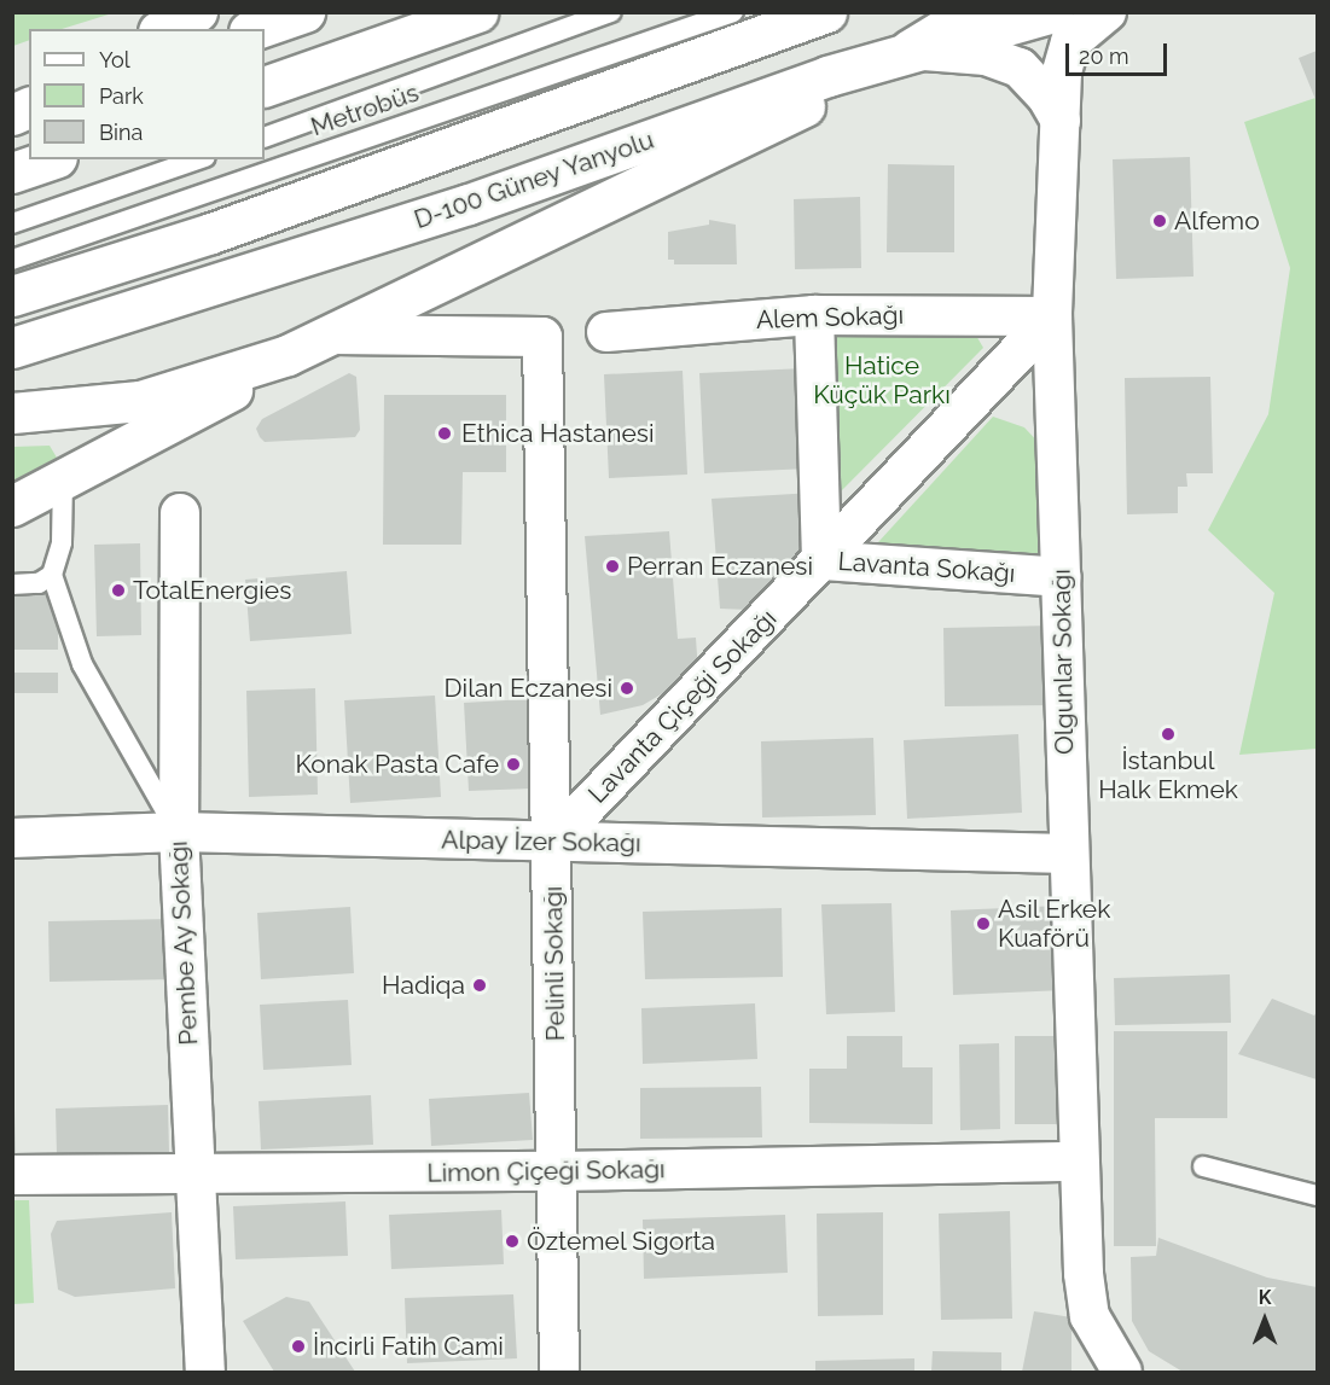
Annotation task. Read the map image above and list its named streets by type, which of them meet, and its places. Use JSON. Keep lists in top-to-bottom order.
{
  "streets": {
    "main road": ["D-100 Güney Yanyolu"],
    "street": [
      "Alem Sokağı",
      "Lavanta Sokağı",
      "Olgunlar Sokağı",
      "Lavanta Çiçeği Sokağı",
      "Alpay İzer Sokağı",
      "Pembe Ay Sokağı",
      "Pelinli Sokağı",
      "Limon Çiçeği Sokağı"
    ],
    "lane": ["Metrobüs"]
  },
  "crossings": [
    ["Alem Sokağı", "Lavanta Sokağı"],
    ["Alem Sokağı", "Olgunlar Sokağı"],
    ["Alem Sokağı", "Lavanta Çiçeği Sokağı"],
    ["Lavanta Sokağı", "Olgunlar Sokağı"],
    ["Lavanta Sokağı", "Lavanta Çiçeği Sokağı"],
    ["Olgunlar Sokağı", "Lavanta Çiçeği Sokağı"],
    ["Olgunlar Sokağı", "Alpay İzer Sokağı"],
    ["Olgunlar Sokağı", "Limon Çiçeği Sokağı"],
    ["Lavanta Çiçeği Sokağı", "Alpay İzer Sokağı"],
    ["Lavanta Çiçeği Sokağı", "Pelinli Sokağı"],
    ["Alpay İzer Sokağı", "Pembe Ay Sokağı"],
    ["Alpay İzer Sokağı", "Pelinli Sokağı"],
    ["Pembe Ay Sokağı", "Limon Çiçeği Sokağı"],
    ["Pelinli Sokağı", "Limon Çiçeği Sokağı"]
  ],
  "parks": ["Hatice Küçük Parkı"],
  "places": [
    "Alfemo",
    "Ethica Hastanesi",
    "Perran Eczanesi",
    "TotalEnergies",
    "Dilan Eczanesi",
    "İstanbul Halk Ekmek",
    "Konak Pasta Cafe",
    "Asil Erkek Kuaförü",
    "Hadiqa",
    "Öztemel Sigorta",
    "İncirli Fatih Cami"
  ],
  "legend": ["Yol", "Park", "Bina"],
  "scale_bar": "20 m",
  "north": "top"
}
